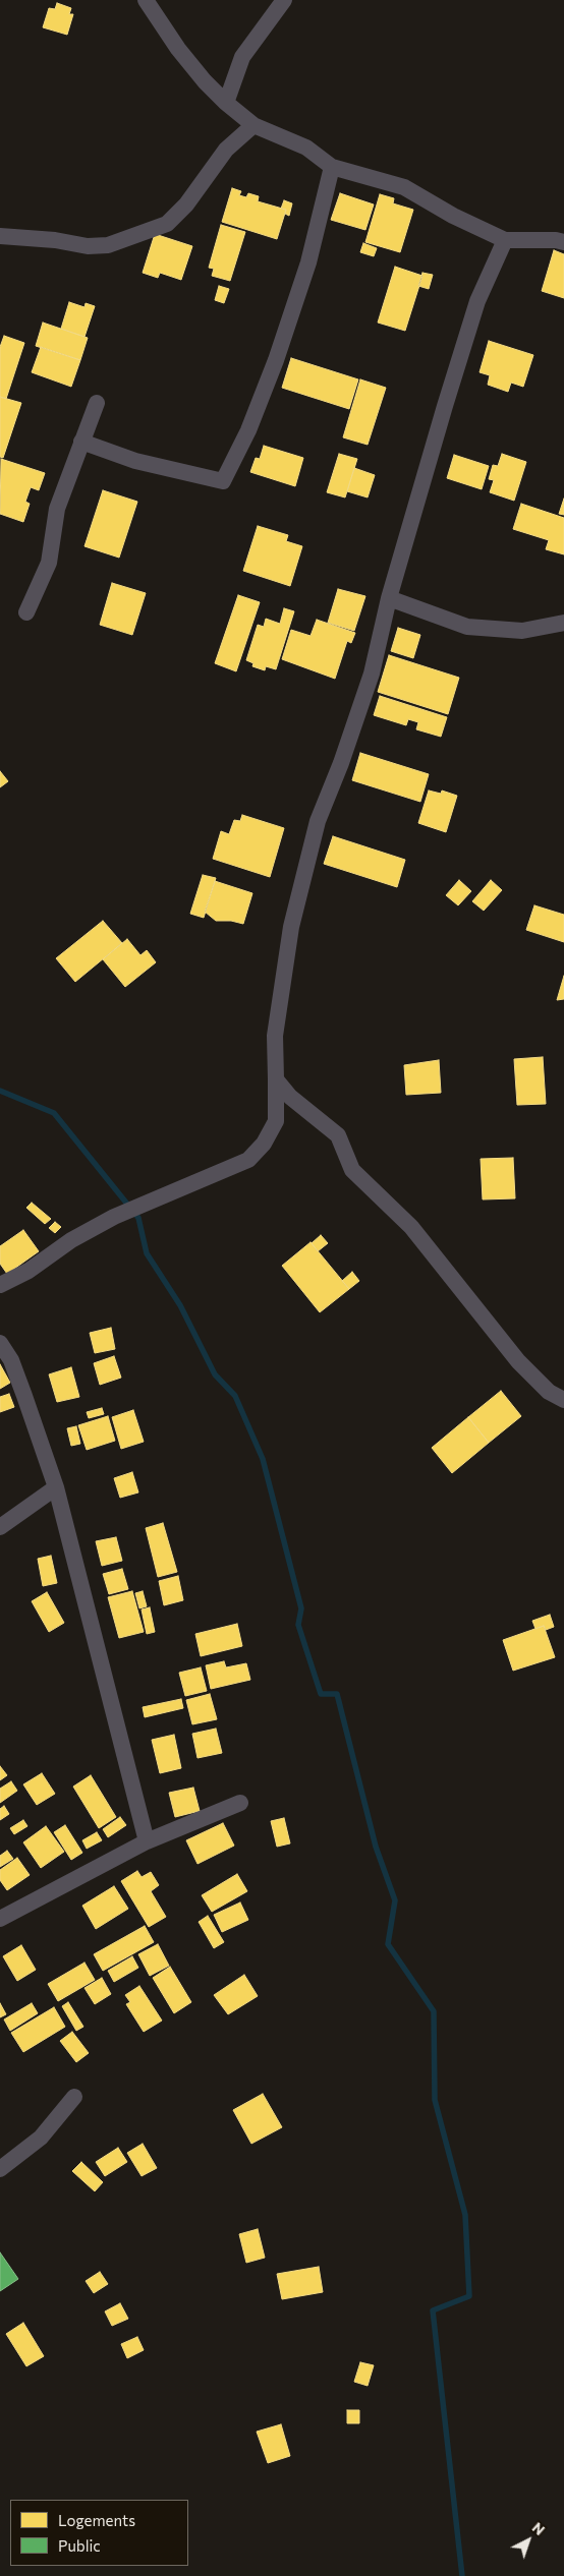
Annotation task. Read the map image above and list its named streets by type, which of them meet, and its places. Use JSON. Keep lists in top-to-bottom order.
{
  "legend": ["Logements", "Public"],
  "north": "top right"
}
